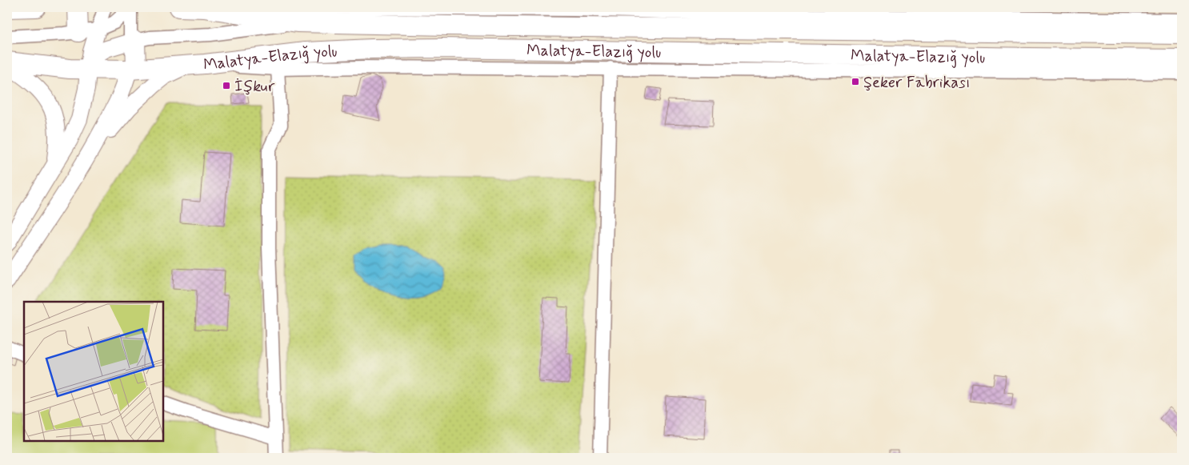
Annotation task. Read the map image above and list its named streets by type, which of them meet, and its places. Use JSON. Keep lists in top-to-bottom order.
{
  "streets": {
    "highway": ["Malatya-Elazığ yolu"]
  },
  "places": {
    "transit": ["Şeker Fabrikası", "İşkur"]
  }
}
